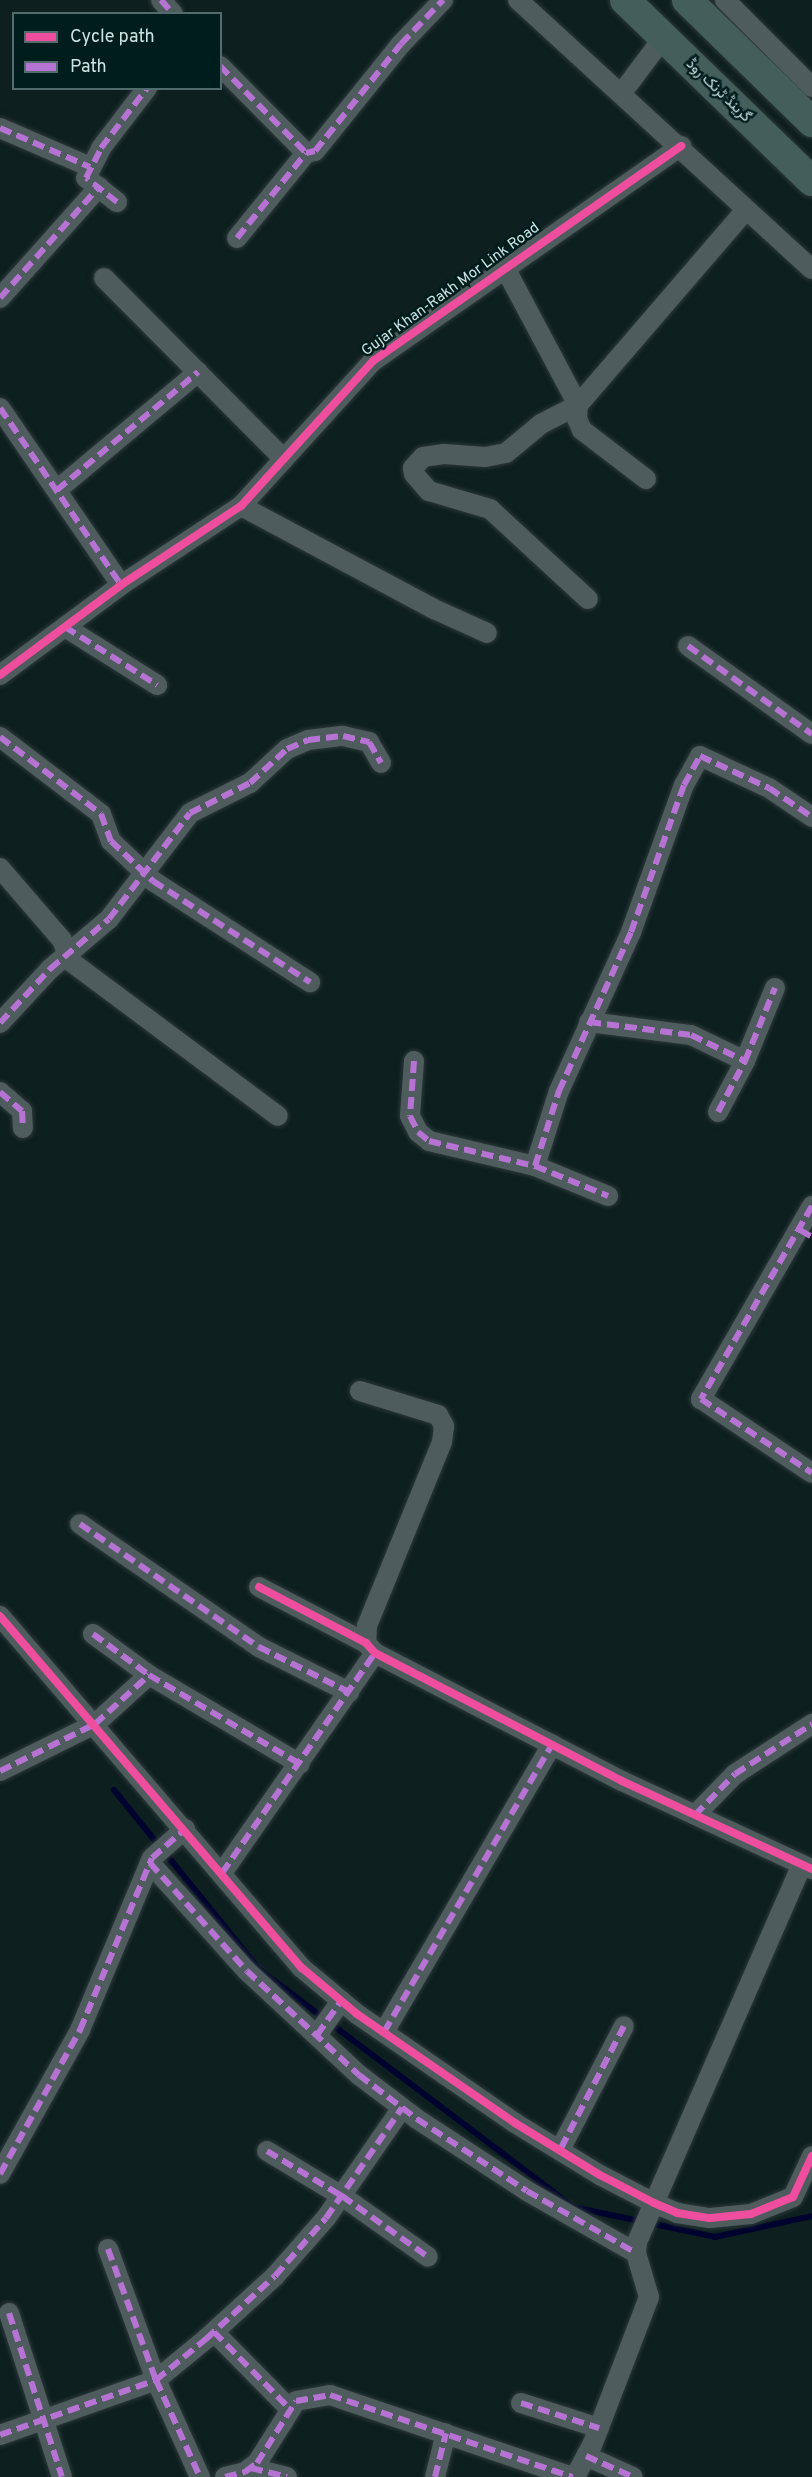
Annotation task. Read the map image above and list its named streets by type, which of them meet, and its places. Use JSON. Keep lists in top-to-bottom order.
{
  "streets": {
    "highway": ["گرینڈ ٹرنک روڈ"],
    "street": ["Gujar Khan-Rakh Mor Link Road"]
  },
  "legend": ["Cycle path", "Path"]
}
